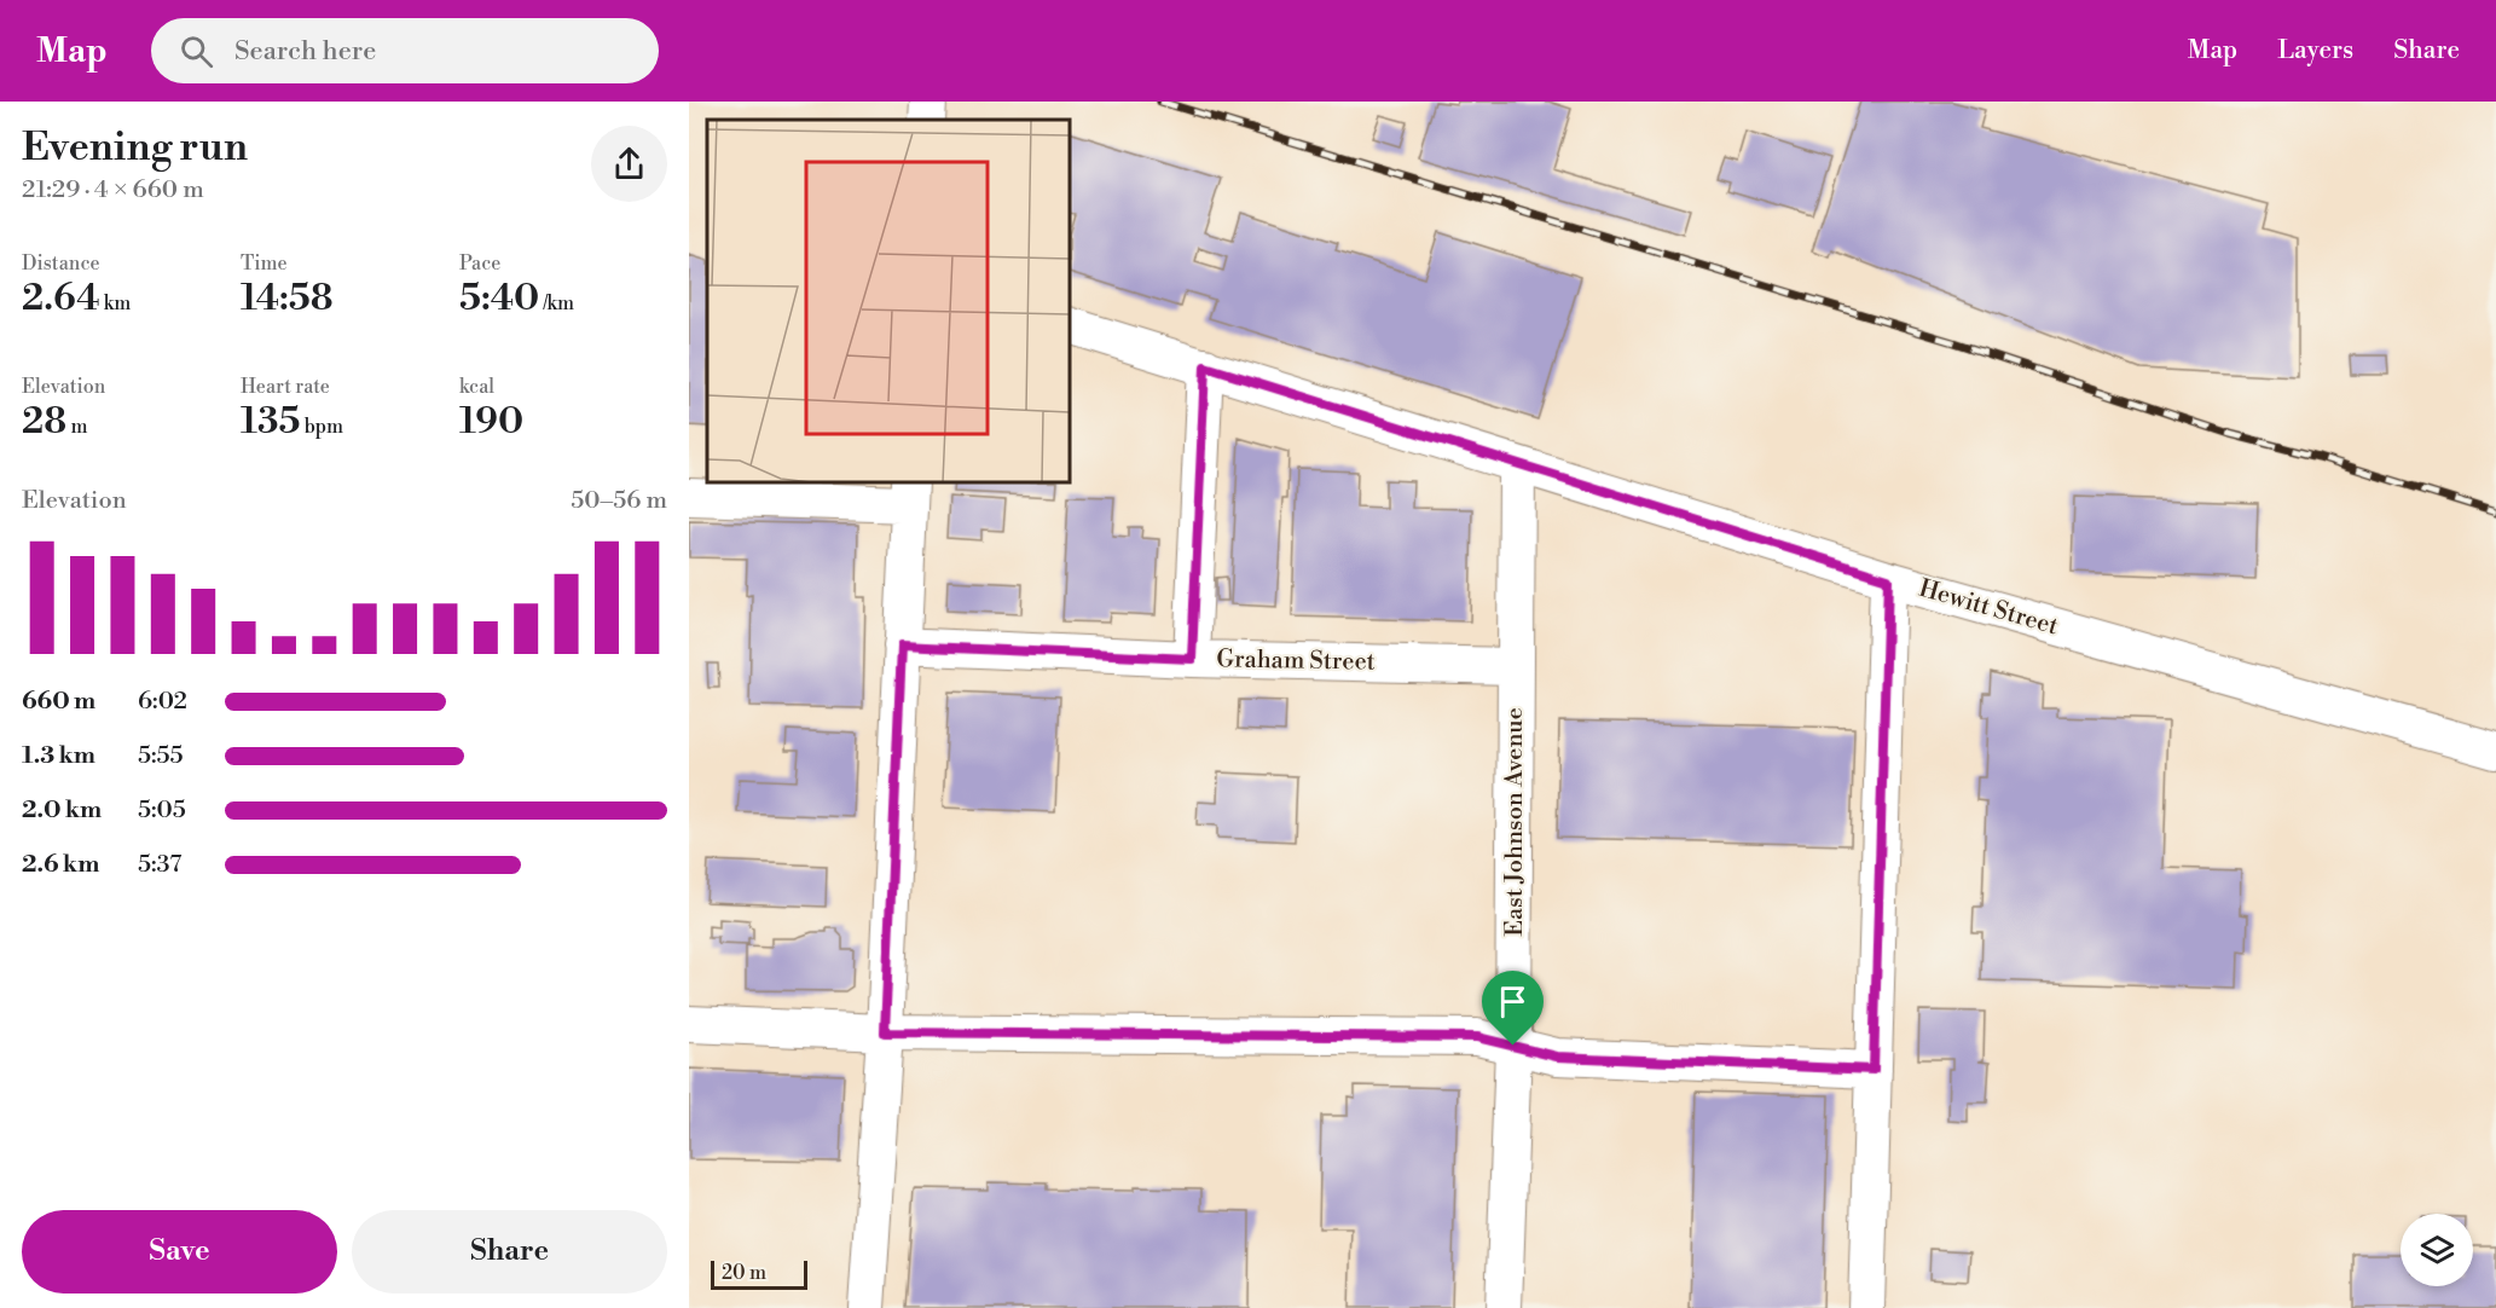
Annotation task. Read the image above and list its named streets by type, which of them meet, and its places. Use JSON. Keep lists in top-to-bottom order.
{
  "streets": {
    "street": ["Hewitt Street", "Graham Street", "East Johnson Avenue"]
  },
  "crossings": [
    ["Hewitt Street", "East Johnson Avenue"],
    ["Graham Street", "East Johnson Avenue"]
  ],
  "scale_bar": "20 m",
  "page": {
    "header": "Map",
    "search": "Search here",
    "nav": ["Map", "Layers", "Share"],
    "heading": ["Evening run", "21:29 · 4 × 660 m"],
    "stats": [
      ["Distance", "2.64 km"],
      ["Time", "14:58"],
      ["Pace", "5:40 /km"],
      ["Elevation", "28 m"],
      ["Heart rate", "135 bpm"],
      ["kcal", "190"]
    ],
    "chart": ["Elevation", "50–56 m"],
    "list": [
      {
        "name": "660 m",
        "note": "6:02"
      },
      {
        "name": "1.3 km",
        "note": "5:55"
      },
      {
        "name": "2.0 km",
        "note": "5:05"
      },
      {
        "name": "2.6 km",
        "note": "5:37"
      }
    ],
    "buttons": ["Save", "Share"],
    "scale": "20 m"
  }
}
